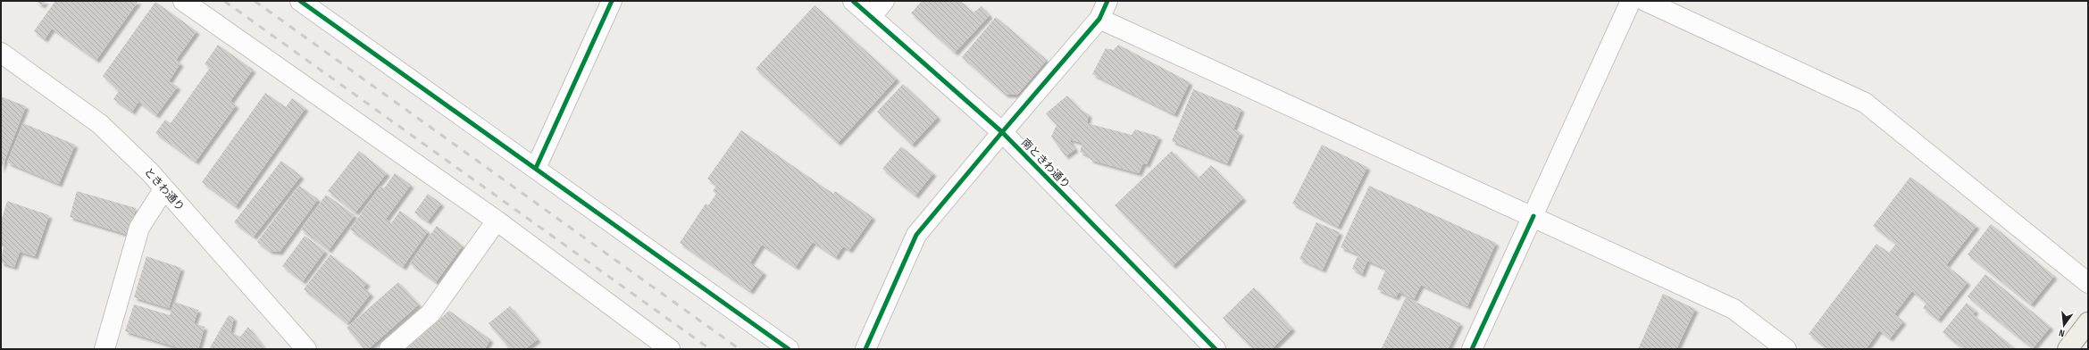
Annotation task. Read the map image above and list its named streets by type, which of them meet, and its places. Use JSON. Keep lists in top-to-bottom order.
{
  "streets": {
    "street": ["南ときわ通り", "ときわ通り"]
  },
  "north": "bottom"
}
